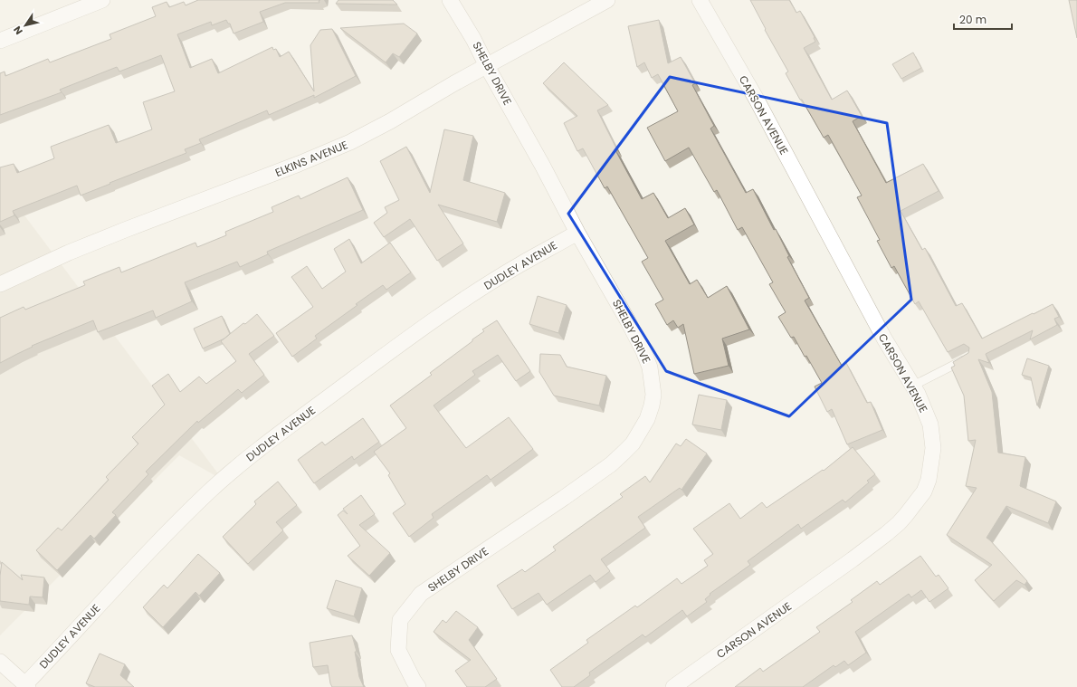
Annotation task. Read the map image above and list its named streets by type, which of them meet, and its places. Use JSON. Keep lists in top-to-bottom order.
{
  "streets": {
    "street": [
      "SHELBY DRIVE",
      "CARSON AVENUE",
      "ELKINS AVENUE",
      "DUDLEY AVENUE"
    ]
  },
  "crossings": [
    ["SHELBY DRIVE", "ELKINS AVENUE"],
    ["SHELBY DRIVE", "DUDLEY AVENUE"]
  ],
  "scale_bar": "20 m",
  "north": "bottom left"
}
